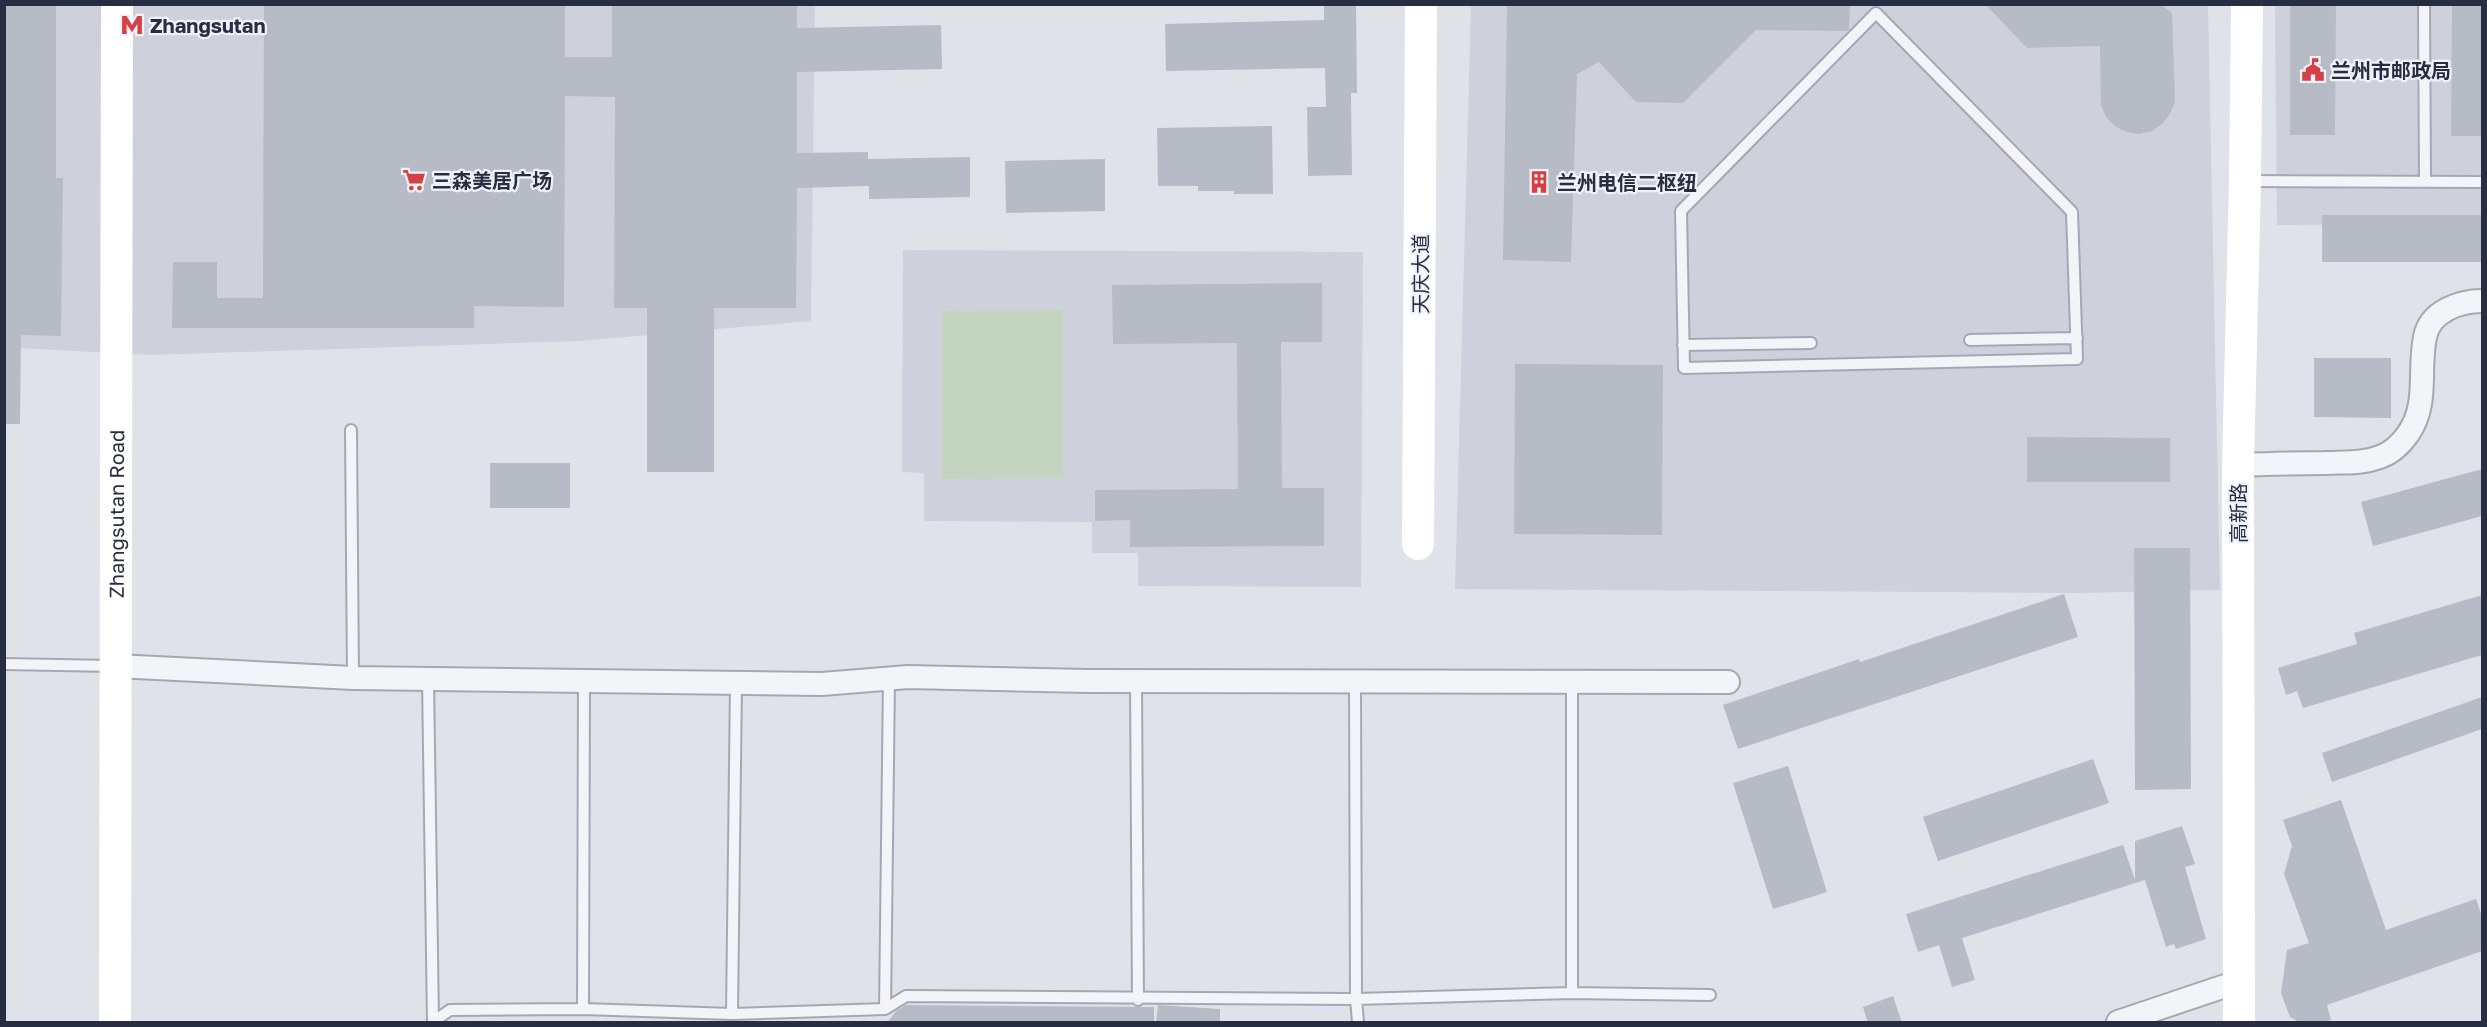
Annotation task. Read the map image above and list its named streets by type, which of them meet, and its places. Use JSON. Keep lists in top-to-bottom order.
{
  "streets": {
    "street": ["天庆大道", "高新路", "Zhangsutan Road"]
  },
  "places": {
    "metro station": ["Zhangsutan"],
    "public building": ["兰州市邮政局"],
    "supermarket": ["三森美居广场"],
    "building": ["兰州电信二枢纽"]
  }
}
